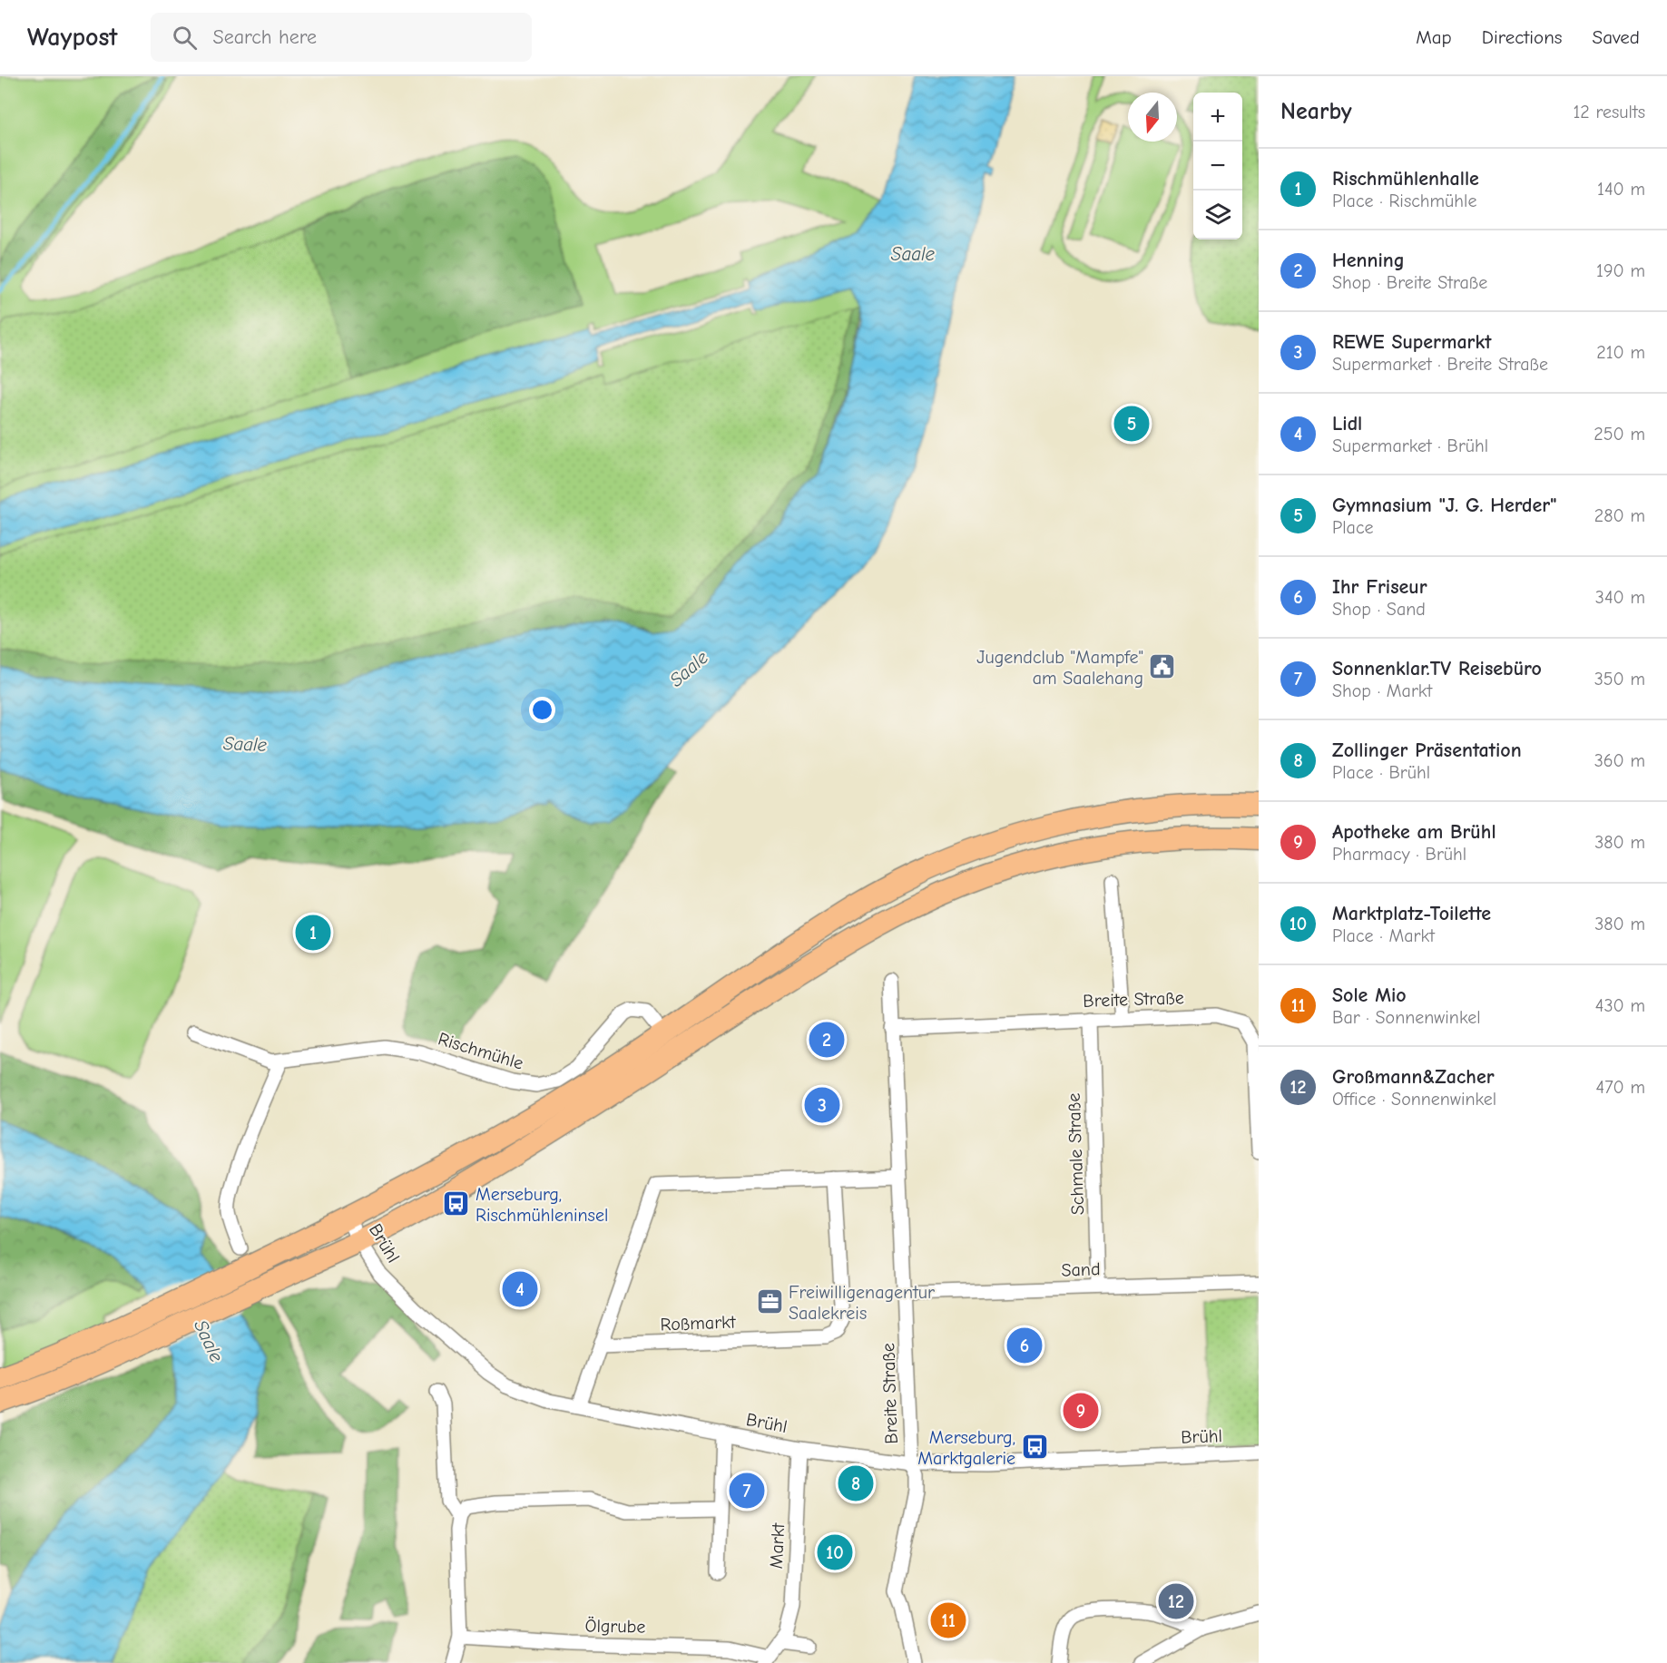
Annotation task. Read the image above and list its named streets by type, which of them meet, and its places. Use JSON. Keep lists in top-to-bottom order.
{
  "streets": {
    "street": [
      "Breite Straße",
      "Rischmühle",
      "Schmale Straße",
      "Brühl",
      "Sand",
      "Roßmarkt",
      "Markt",
      "Ölgrube"
    ]
  },
  "crossings": [
    ["Breite Straße", "Schmale Straße"],
    ["Breite Straße", "Brühl"],
    ["Breite Straße", "Sand"],
    ["Schmale Straße", "Sand"],
    ["Brühl", "Markt"],
    ["Markt", "Ölgrube"]
  ],
  "water": ["Saale"],
  "places": {
    "public building": ["Jugendclub \"Mampfe\" am Saalehang"],
    "bus stop": ["Merseburg, Rischmühleninsel", "Merseburg, Marktgalerie"],
    "office": ["Freiwilligenagentur Saalekreis"]
  },
  "north": "bottom",
  "page": {
    "header": "Waypost",
    "search": "Search here",
    "nav": ["Map", "Directions", "Saved"],
    "heading": ["Nearby", "12 results"],
    "map_buttons": ["+", "−"],
    "list": [
      {
        "mark": "1",
        "name": "Rischmühlenhalle",
        "note": "Place · Rischmühle",
        "value": "140 m"
      },
      {
        "mark": "2",
        "name": "Henning",
        "note": "Shop · Breite Straße",
        "value": "190 m"
      },
      {
        "mark": "3",
        "name": "REWE Supermarkt",
        "note": "Supermarket · Breite Straße",
        "value": "210 m"
      },
      {
        "mark": "4",
        "name": "Lidl",
        "note": "Supermarket · Brühl",
        "value": "250 m"
      },
      {
        "mark": "5",
        "name": "Gymnasium \"J. G. Herder\"",
        "note": "Place",
        "value": "280 m"
      },
      {
        "mark": "6",
        "name": "Ihr Friseur",
        "note": "Shop · Sand",
        "value": "340 m"
      },
      {
        "mark": "7",
        "name": "Sonnenklar.TV Reisebüro",
        "note": "Shop · Markt",
        "value": "350 m"
      },
      {
        "mark": "8",
        "name": "Zollinger Präsentation",
        "note": "Place · Brühl",
        "value": "360 m"
      },
      {
        "mark": "9",
        "name": "Apotheke am Brühl",
        "note": "Pharmacy · Brühl",
        "value": "380 m"
      },
      {
        "mark": "10",
        "name": "Marktplatz-Toilette",
        "note": "Place · Markt",
        "value": "380 m"
      },
      {
        "mark": "11",
        "name": "Sole Mio",
        "note": "Bar · Sonnenwinkel",
        "value": "430 m"
      },
      {
        "mark": "12",
        "name": "Großmann&Zacher",
        "note": "Office · Sonnenwinkel",
        "value": "470 m"
      }
    ],
    "pins": [
      "5",
      "1",
      "2",
      "3",
      "4",
      "6",
      "9",
      "8",
      "7",
      "10",
      "12",
      "11"
    ]
  }
}
